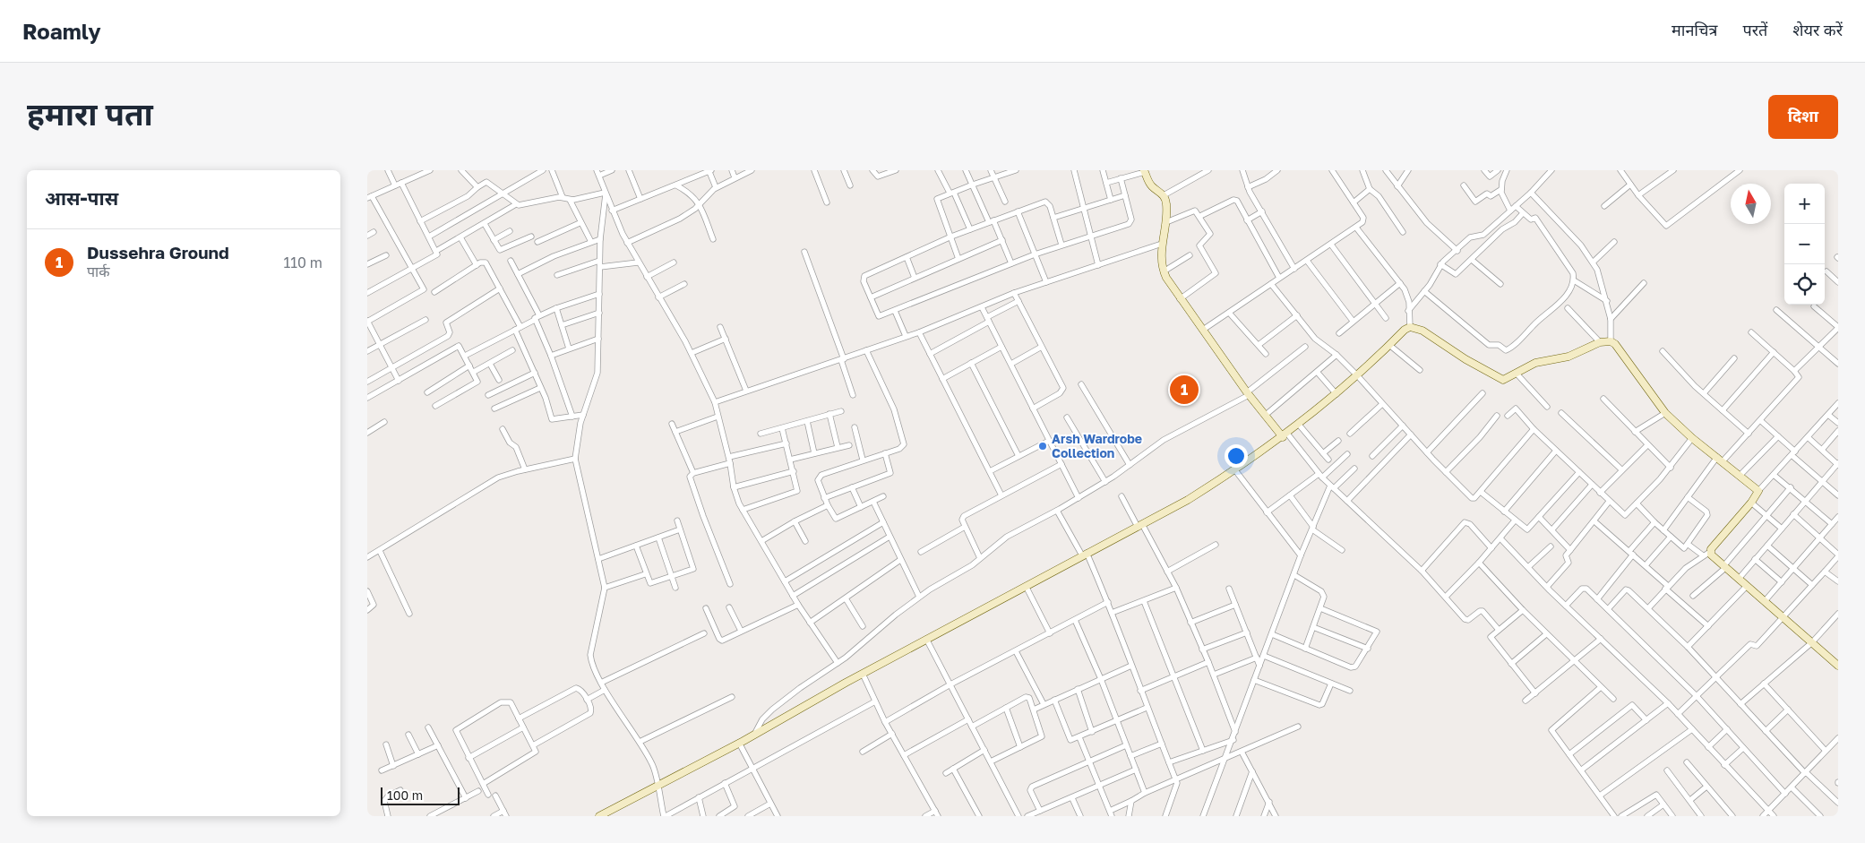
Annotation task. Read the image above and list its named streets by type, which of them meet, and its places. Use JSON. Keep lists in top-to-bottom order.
{
  "places": ["Arsh Wardrobe Collection"],
  "scale_bar": "100 m",
  "north": "top",
  "page": {
    "header": "Roamly",
    "nav": ["मानचित्र", "परतें", "शेयर करें"],
    "title": "हमारा पता",
    "buttons": "दिशा",
    "heading": "आस-पास",
    "map_buttons": ["+", "−"],
    "list": [
      {
        "mark": "1",
        "name": "Dussehra Ground",
        "note": "पार्क",
        "value": "110 m"
      }
    ],
    "pins": "1",
    "scale": "100 m"
  }
}
